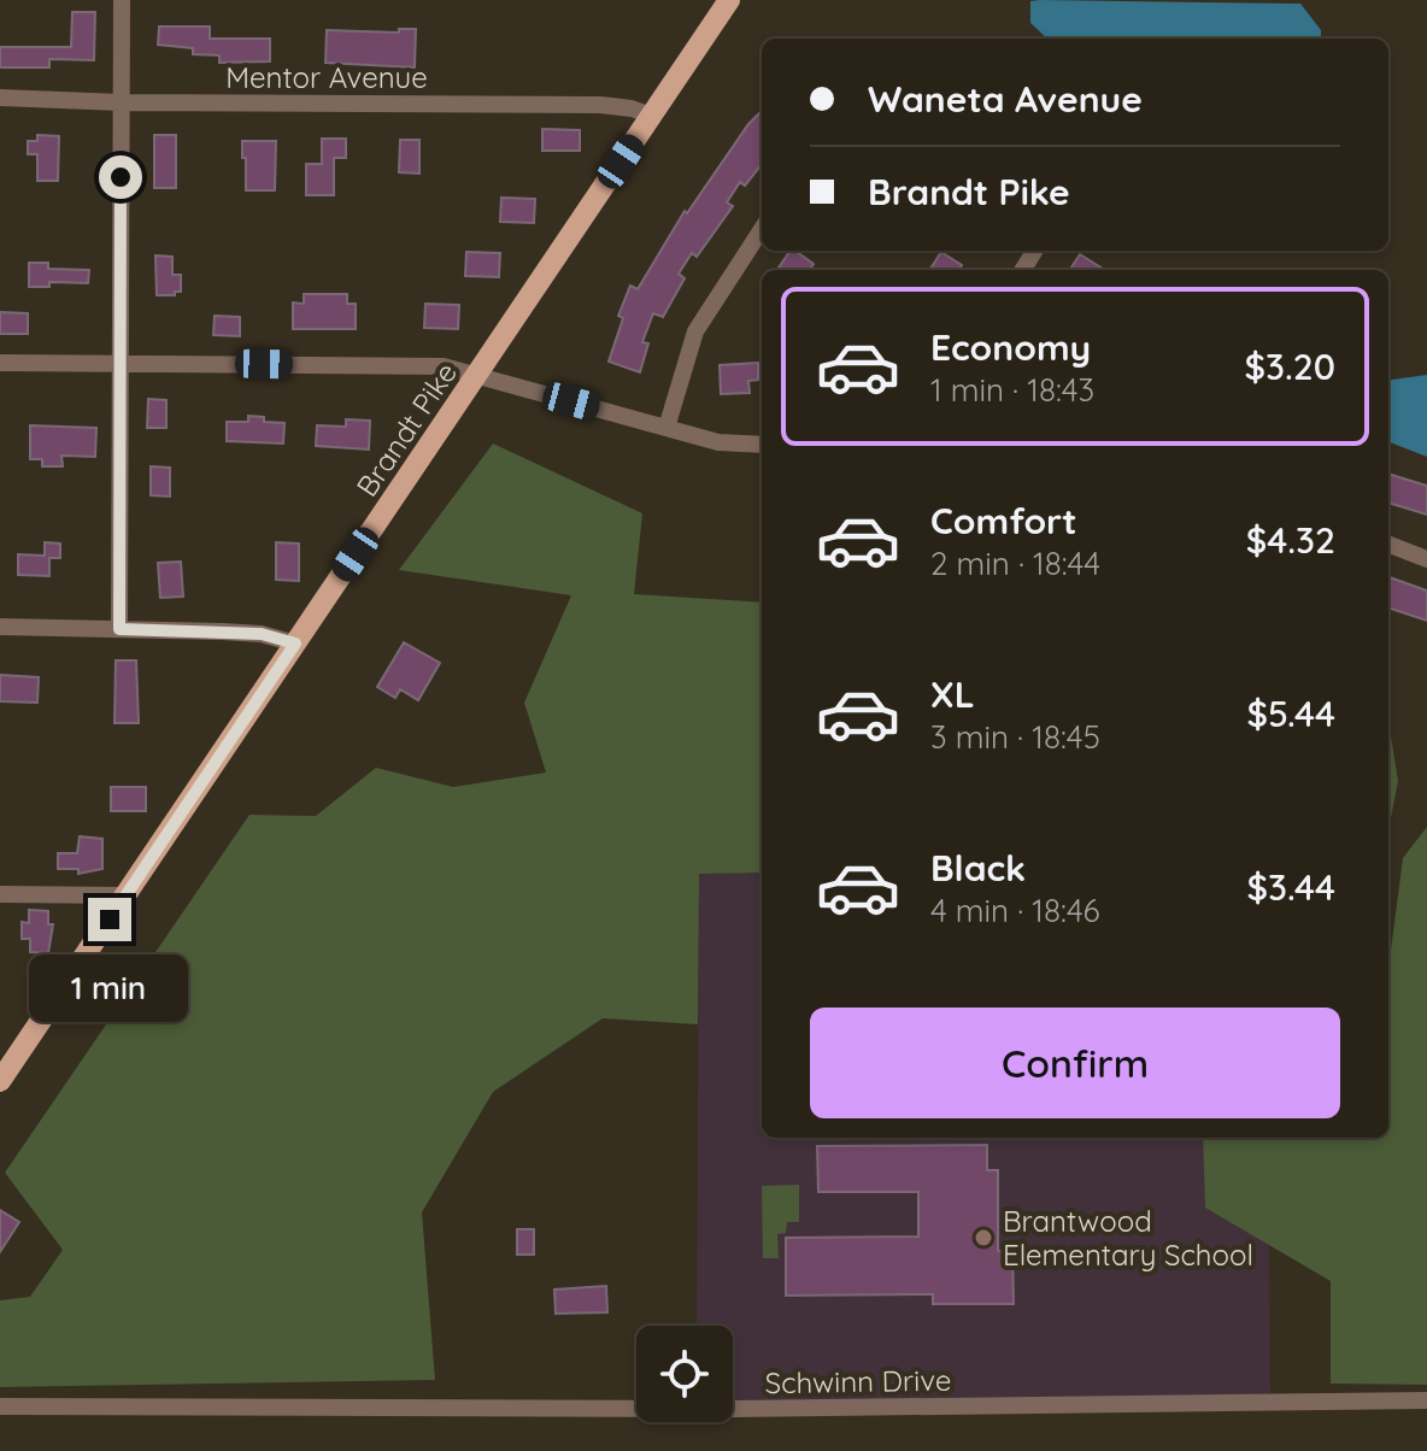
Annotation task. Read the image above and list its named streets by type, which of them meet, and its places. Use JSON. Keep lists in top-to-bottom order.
{
  "streets": {
    "main road": ["Brandt Pike"],
    "street": ["Mentor Avenue", "Schwinn Drive"]
  },
  "crossings": [
    ["Mentor Avenue", "Brandt Pike"]
  ],
  "places": ["Brantwood Elementary School"],
  "page": {
    "banner": ["Waneta Avenue", "Brandt Pike"],
    "list": [
      {
        "name": "Economy",
        "note": "1 min · 18:43",
        "value": "$3.20"
      },
      {
        "name": "Comfort",
        "note": "2 min · 18:44",
        "value": "$4.32"
      },
      {
        "name": "XL",
        "note": "3 min · 18:45",
        "value": "$5.44"
      },
      {
        "name": "Black",
        "note": "4 min · 18:46",
        "value": "$3.44"
      }
    ],
    "bubble": "1 min",
    "buttons": "Confirm"
  }
}
